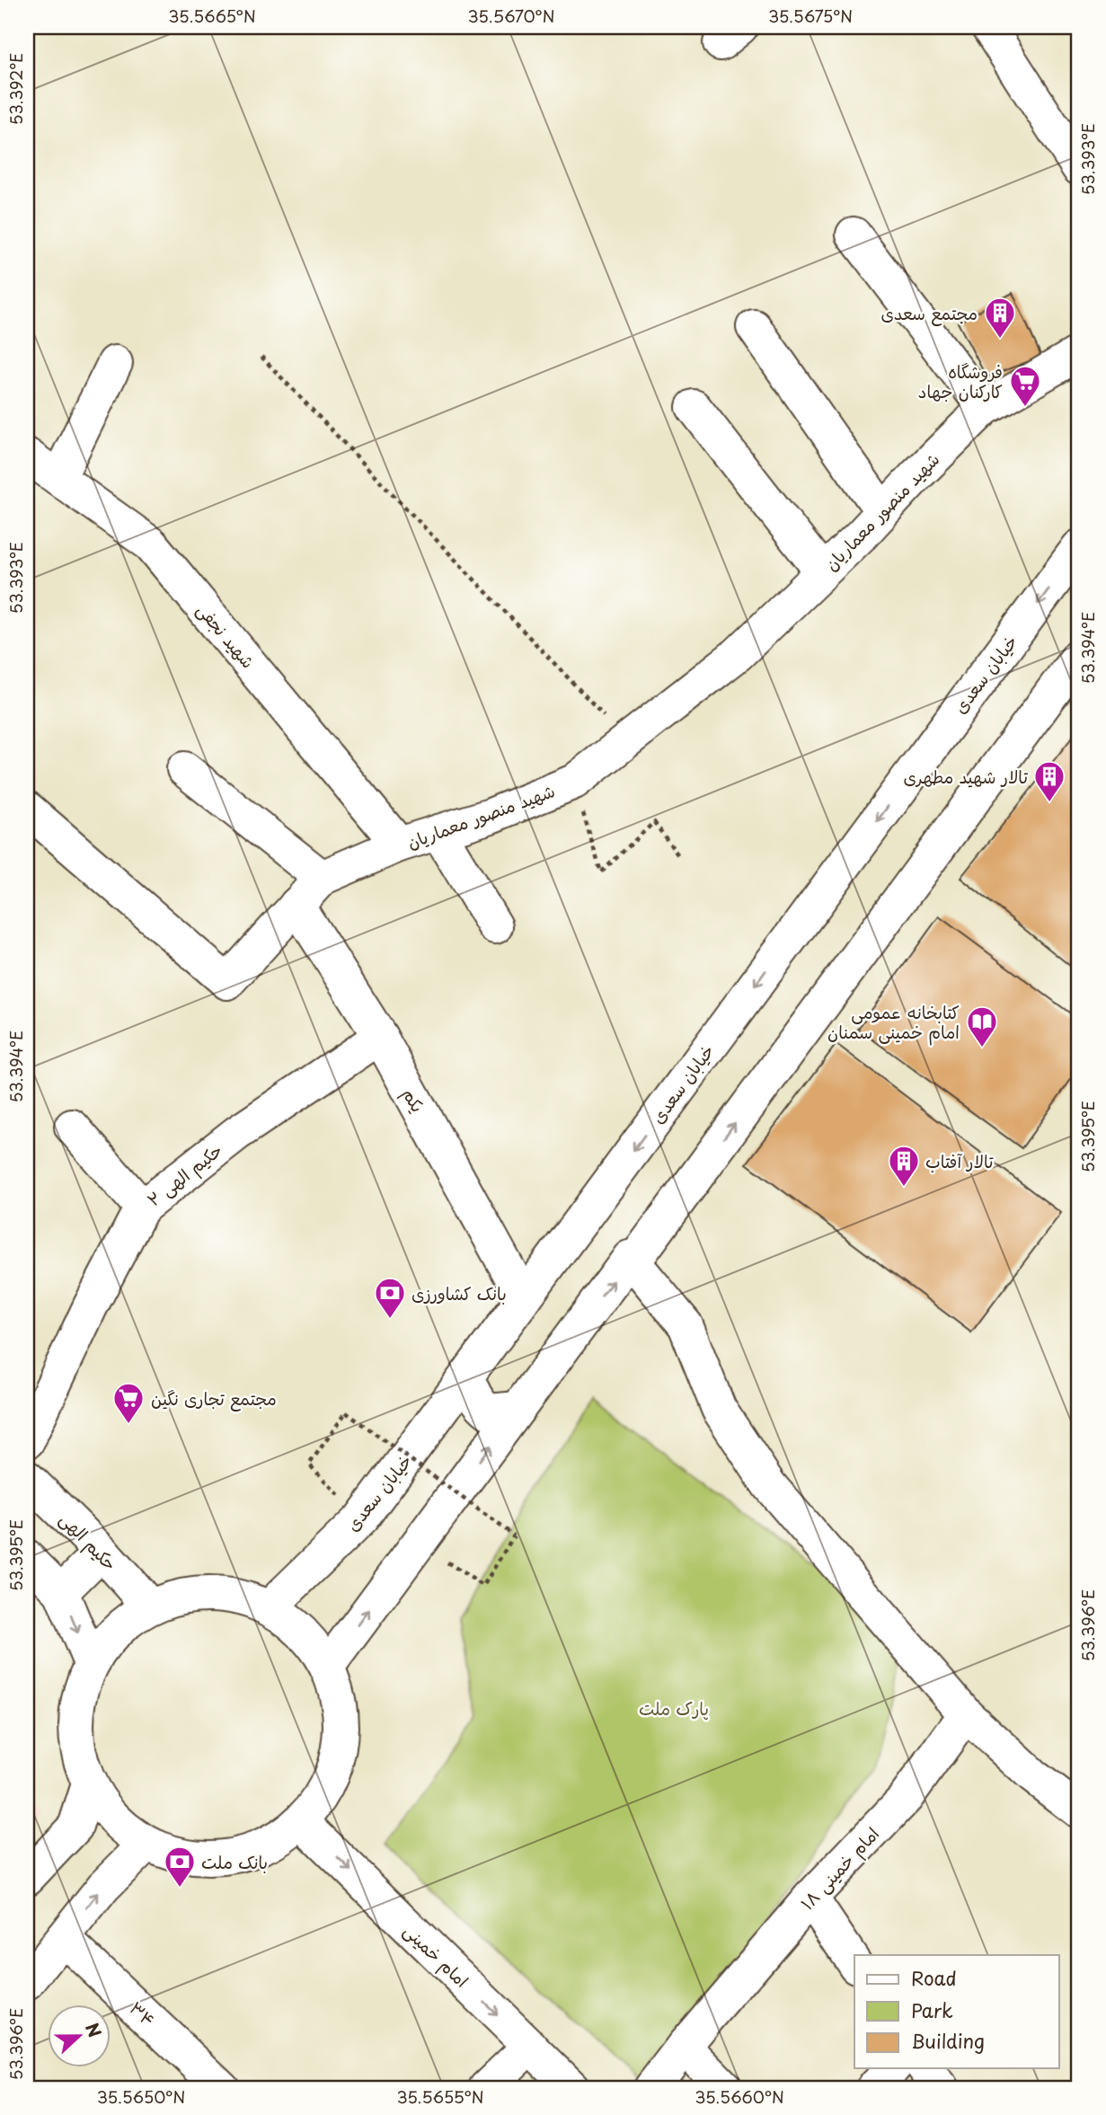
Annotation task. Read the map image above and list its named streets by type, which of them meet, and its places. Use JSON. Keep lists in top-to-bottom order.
{
  "streets": {
    "street": [
      "شهید منصور معماریان",
      "شهید نجفی",
      "خیابان سعدی",
      "یکم",
      "حکیم الهی ۲",
      "حکیم الهی",
      "امام خمینی ۱۸",
      "امام خمینی",
      "۳۴"
    ]
  },
  "crossings": [
    ["شهید منصور معماریان", "شهید نجفی"],
    ["شهید منصور معماریان", "یکم"],
    ["خیابان سعدی", "یکم"],
    ["یکم", "حکیم الهی ۲"]
  ],
  "one_way": ["امام خمینی"],
  "parks": ["پارک ملت"],
  "places": {
    "building": ["مجتمع سعدی", "تالار شهید مطهری", "تالار آفتاب"],
    "supermarket": ["فروشگاه کارکنان جهاد", "مجتمع تجاری نگین"],
    "library": ["کتابخانه عمومی امام خمینی سمنان"],
    "bank": ["بانک کشاورزی", "بانک ملت"]
  },
  "legend": ["Road", "Park", "Building"],
  "north": "right",
  "coordinates": [
    "35.5665°N",
    "35.5670°N",
    "35.5675°N",
    "53.392°E",
    "53.393°E",
    "53.394°E",
    "53.395°E",
    "53.396°E",
    "35.5650°N",
    "35.5655°N",
    "35.5660°N"
  ]
}
